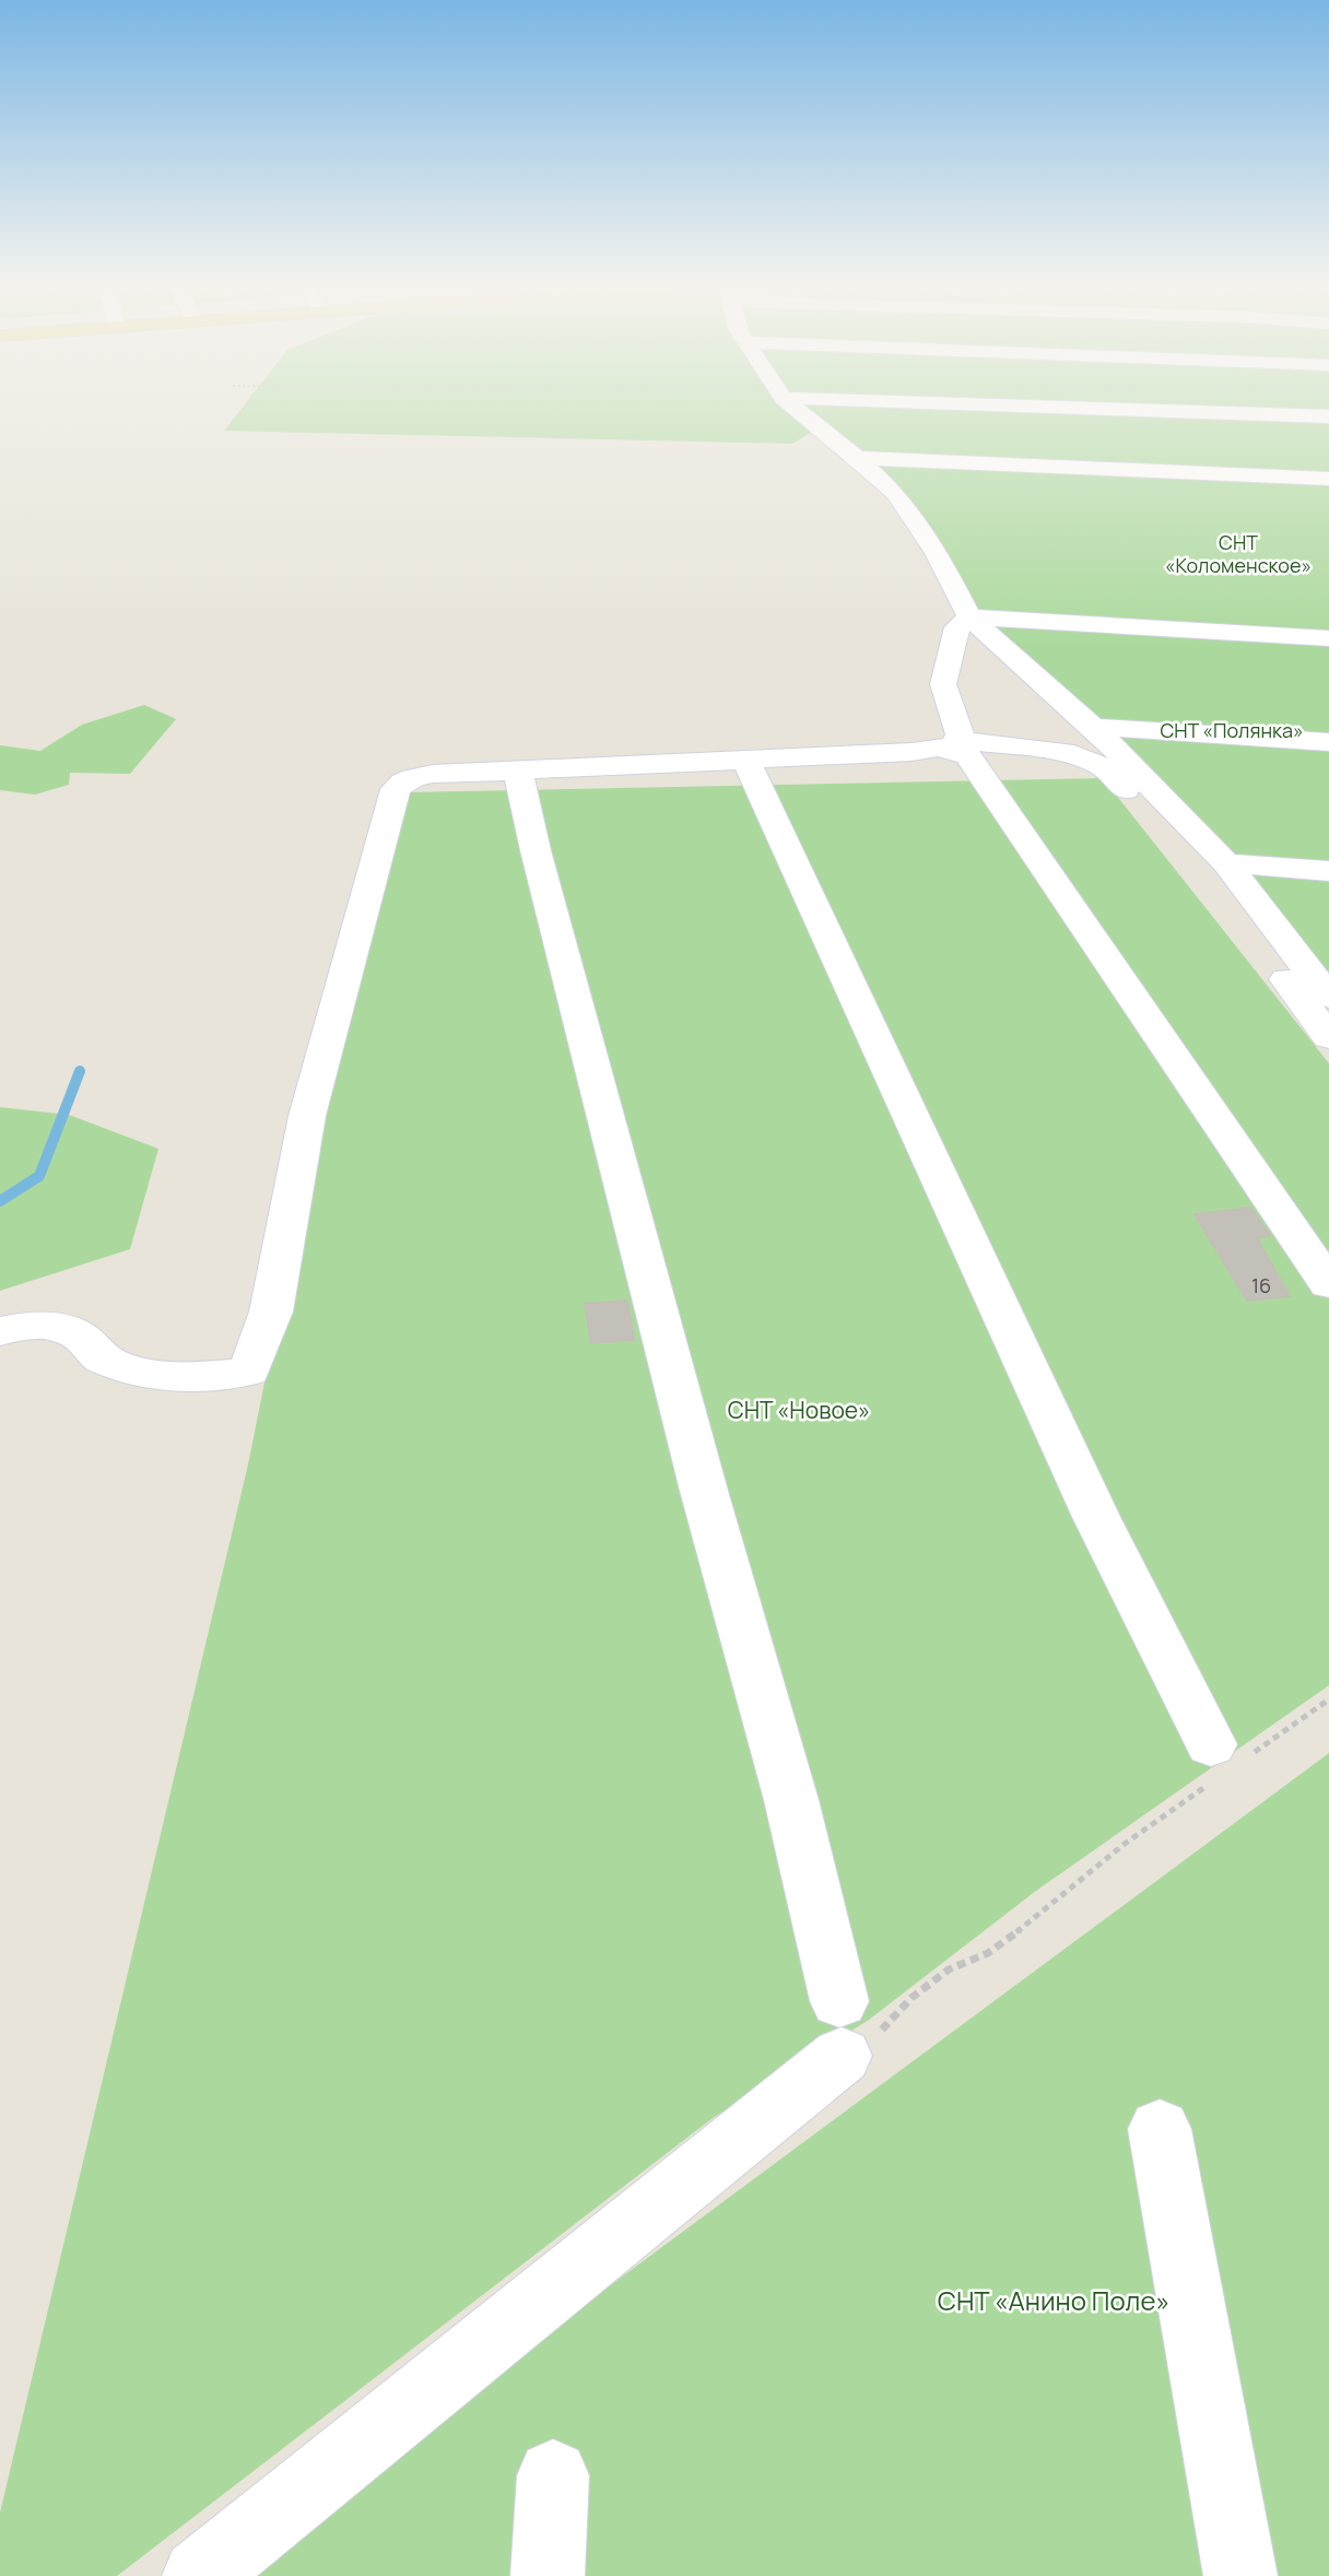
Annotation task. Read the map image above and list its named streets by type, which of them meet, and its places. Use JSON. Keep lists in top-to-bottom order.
{
  "parks": [
    "СНТ «Коломенское»",
    "СНТ «Полянка»",
    "СНТ «Новое»",
    "СНТ «Анино Поле»"
  ],
  "house_numbers": ["16"]
}
